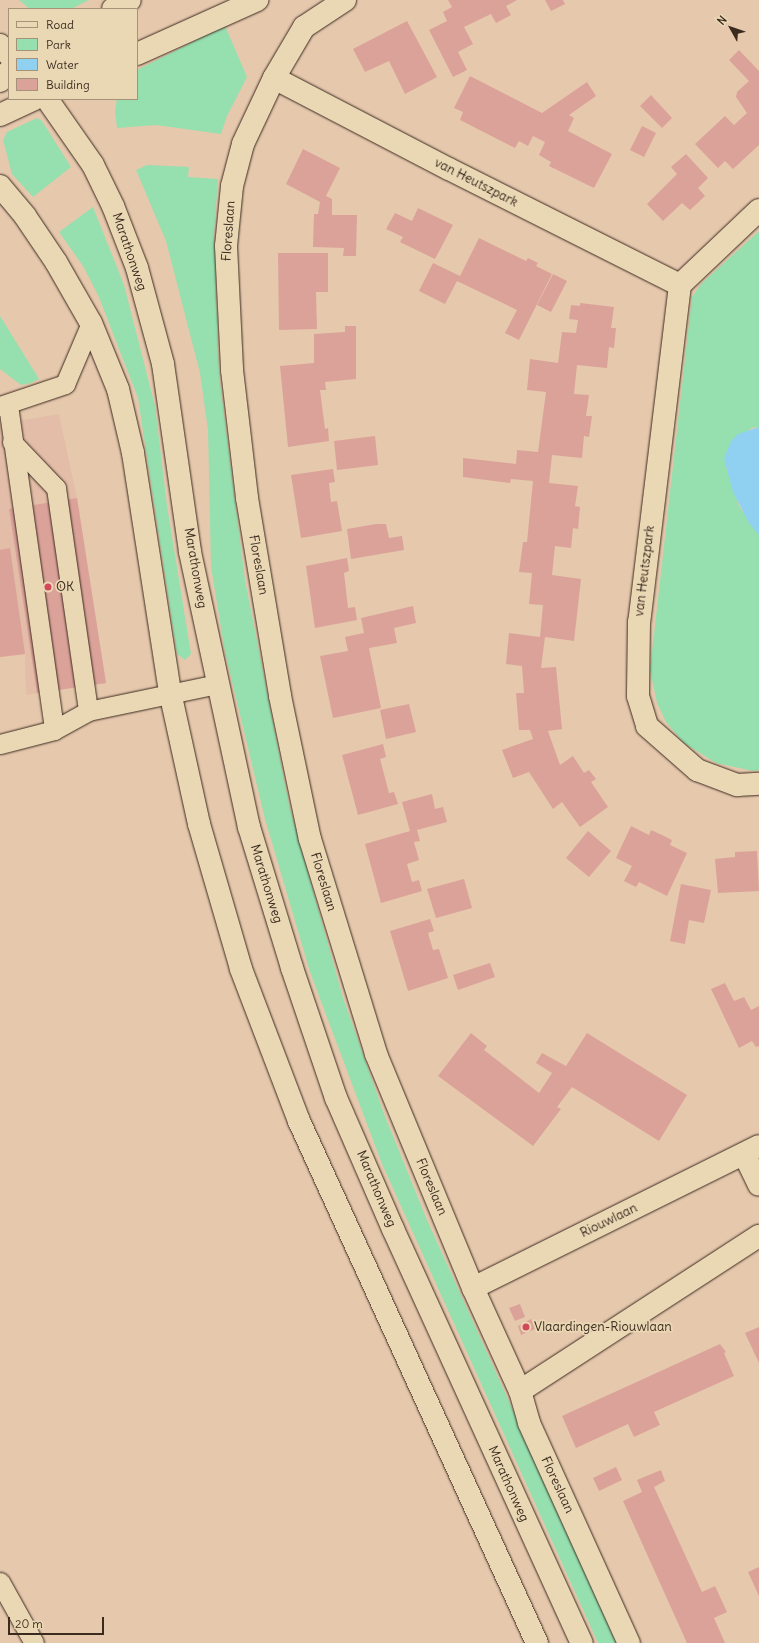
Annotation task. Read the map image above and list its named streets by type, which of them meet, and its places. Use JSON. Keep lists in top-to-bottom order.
{
  "streets": {
    "street": [
      "van Heutszpark",
      "Floreslaan",
      "Marathonweg",
      "Riouwlaan"
    ]
  },
  "crossings": [
    ["van Heutszpark", "Floreslaan"],
    ["Floreslaan", "Riouwlaan"]
  ],
  "places": ["OK", "Vlaardingen-Riouwlaan"],
  "legend": [
    "Road",
    "Park",
    "Water",
    "Building"
  ],
  "scale_bar": "20 m",
  "north": "top left"
}
